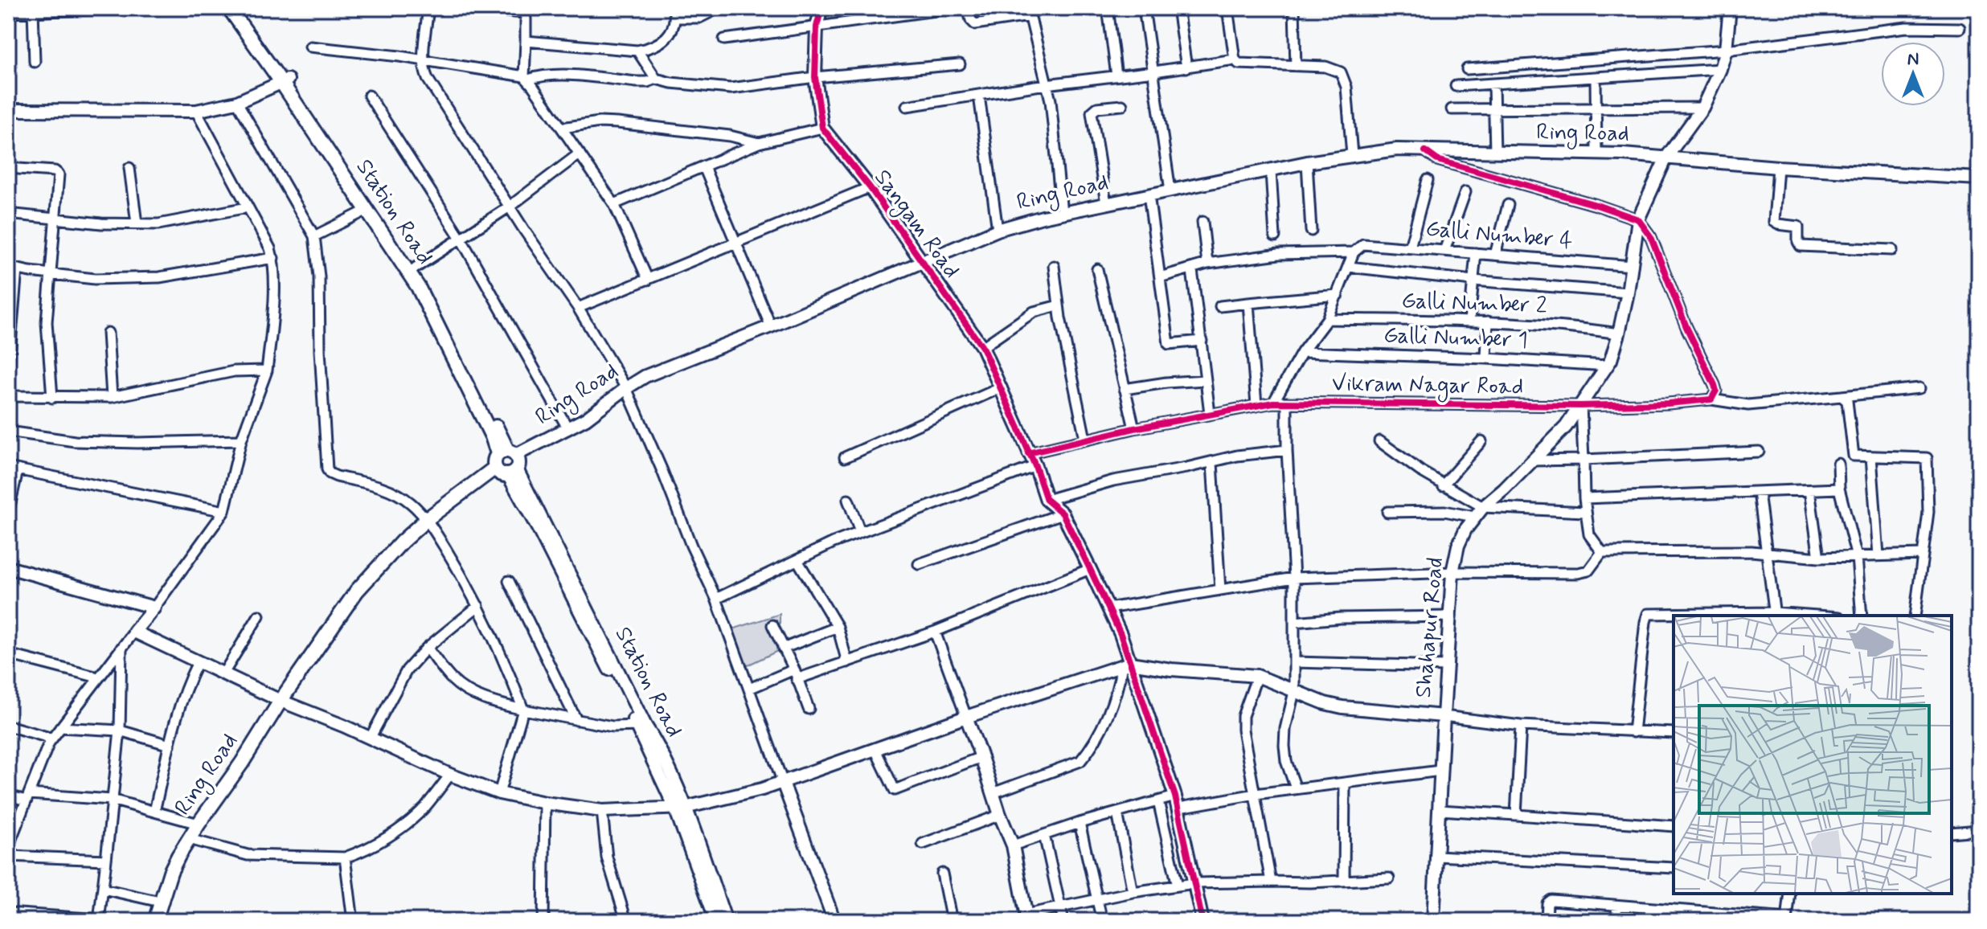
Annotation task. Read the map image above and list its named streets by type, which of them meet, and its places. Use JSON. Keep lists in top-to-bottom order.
{
  "streets": {
    "main road": [
      "Ring Road",
      "Station Road",
      "Sangam Road",
      "Shahapur Road"
    ],
    "street": [
      "Galli Number 4",
      "Galli Number 2",
      "Galli Number 1",
      "Vikram Nagar Road"
    ]
  },
  "crossings": [
    ["Ring Road", "Station Road"],
    ["Ring Road", "Sangam Road"],
    ["Ring Road", "Shahapur Road"],
    ["Sangam Road", "Vikram Nagar Road"],
    ["Galli Number 4", "Shahapur Road"],
    ["Galli Number 2", "Shahapur Road"],
    ["Galli Number 1", "Shahapur Road"],
    ["Vikram Nagar Road", "Shahapur Road"]
  ],
  "north": "top"
}
